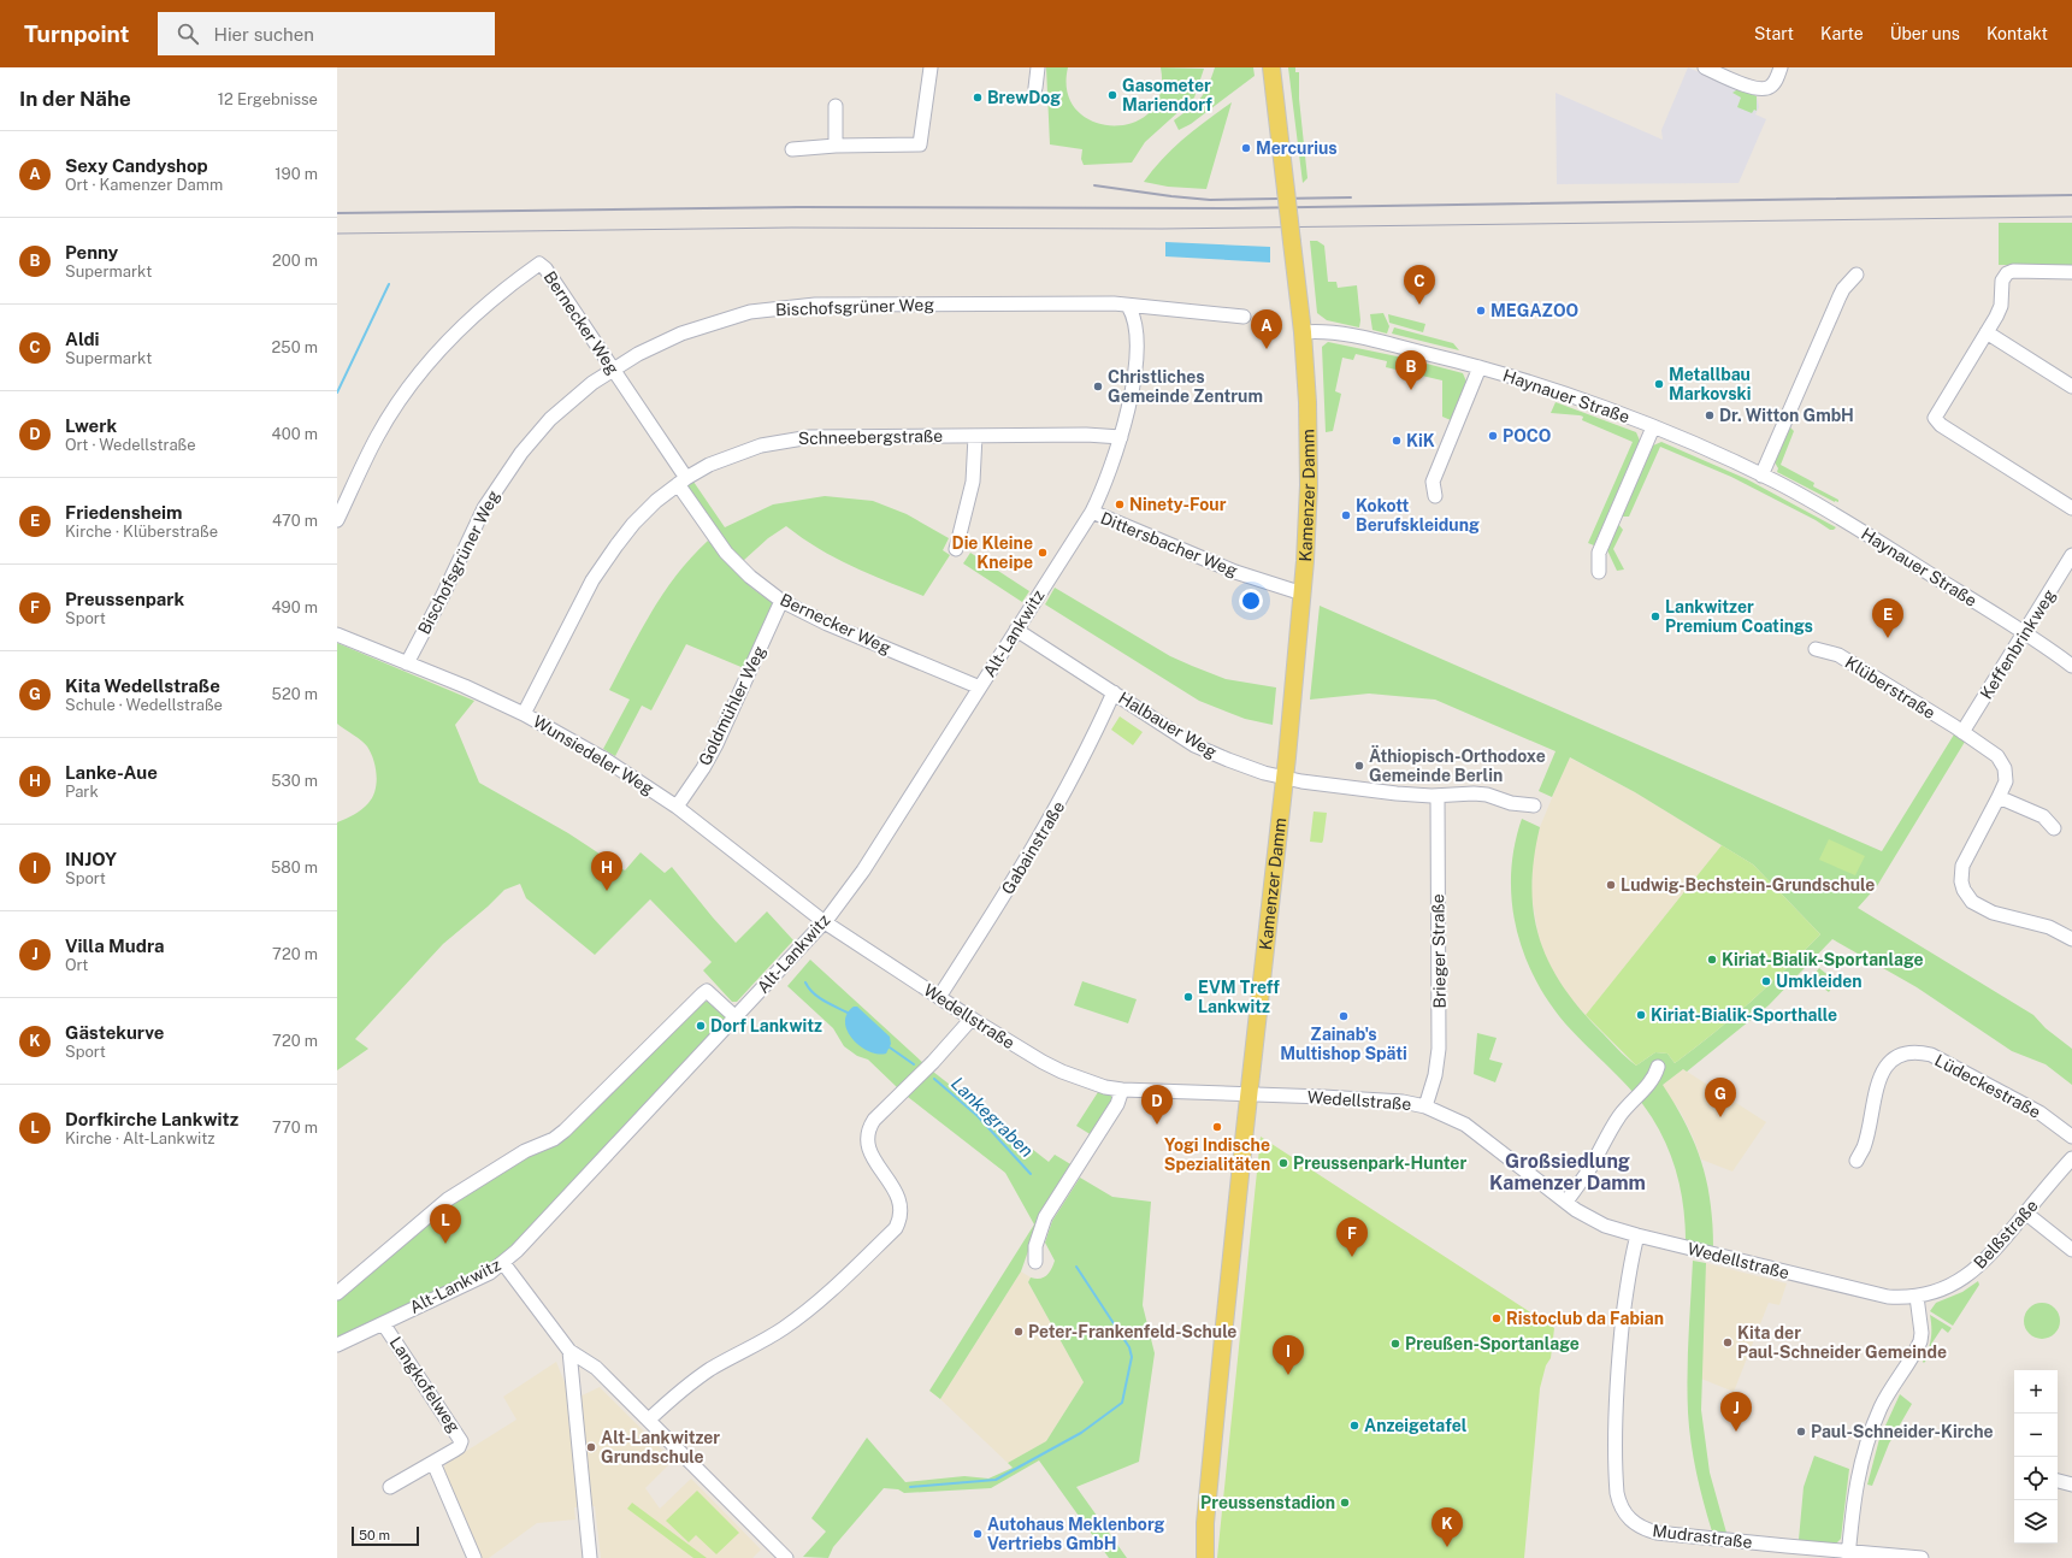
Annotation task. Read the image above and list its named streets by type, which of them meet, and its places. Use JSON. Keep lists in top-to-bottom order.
{
  "streets": {
    "main road": ["Kamenzer Damm"],
    "street": [
      "Bischofsgrüner Weg",
      "Bernecker Weg",
      "Haynauer Straße",
      "Schneebergstraße",
      "Dittersbacher Weg",
      "Alt-Lankwitz",
      "Keffenbrinkweg",
      "Klüberstraße",
      "Goldmühler Weg",
      "Halbauer Weg",
      "Wunsiedeler Weg",
      "Gabainstraße",
      "Brieger Straße",
      "Wedellstraße",
      "Lüdeckestraße",
      "Belßstraße",
      "Langkofelweg",
      "Mudrastraße"
    ]
  },
  "crossings": [
    ["Bischofsgrüner Weg", "Bernecker Weg"],
    ["Bischofsgrüner Weg", "Alt-Lankwitz"],
    ["Bischofsgrüner Weg", "Wunsiedeler Weg"],
    ["Bernecker Weg", "Schneebergstraße"],
    ["Bernecker Weg", "Alt-Lankwitz"],
    ["Bernecker Weg", "Goldmühler Weg"],
    ["Haynauer Straße", "Kamenzer Damm"],
    ["Haynauer Straße", "Keffenbrinkweg"],
    ["Schneebergstraße", "Alt-Lankwitz"],
    ["Schneebergstraße", "Wunsiedeler Weg"],
    ["Kamenzer Damm", "Dittersbacher Weg"],
    ["Kamenzer Damm", "Halbauer Weg"],
    ["Kamenzer Damm", "Wedellstraße"],
    ["Dittersbacher Weg", "Alt-Lankwitz"],
    ["Alt-Lankwitz", "Halbauer Weg"],
    ["Alt-Lankwitz", "Wunsiedeler Weg"],
    ["Alt-Lankwitz", "Wedellstraße"],
    ["Alt-Lankwitz", "Langkofelweg"],
    ["Keffenbrinkweg", "Klüberstraße"],
    ["Goldmühler Weg", "Wunsiedeler Weg"],
    ["Halbauer Weg", "Gabainstraße"],
    ["Halbauer Weg", "Brieger Straße"],
    ["Wunsiedeler Weg", "Wedellstraße"],
    ["Gabainstraße", "Wedellstraße"],
    ["Brieger Straße", "Wedellstraße"],
    ["Wedellstraße", "Belßstraße"],
    ["Wedellstraße", "Mudrastraße"]
  ],
  "districts": ["Großsiedlung Kamenzer Damm"],
  "water": ["Lankegraben"],
  "places": [
    "Gasometer Mariendorf",
    "BrewDog",
    "Mercurius",
    "MEGAZOO",
    "Metallbau Markovski",
    "Christliches Gemeinde Zentrum",
    "Dr. Witton GmbH",
    "POCO",
    "KiK",
    "Ninety-Four",
    "Kokott Berufskleidung",
    "Die Kleine Kneipe",
    "Lankwitzer Premium Coatings",
    "Äthiopisch-Orthodoxe Gemeinde Berlin",
    "Ludwig-Bechstein-Grundschule",
    "Kiriat-Bialik-Sportanlage",
    "Umkleiden",
    "EVM Treff Lankwitz",
    "Kiriat-Bialik-Sporthalle",
    "Zainab's Multishop Späti",
    "Dorf Lankwitz",
    "Yogi Indische Spezialitäten",
    "Preussenpark-Hunter",
    "Ristoclub da Fabian",
    "Peter-Frankenfeld-Schule",
    "Kita der Paul-Schneider Gemeinde",
    "Preußen-Sportanlage",
    "Anzeigetafel",
    "Paul-Schneider-Kirche",
    "Alt-Lankwitzer Grundschule",
    "Preussenstadion",
    "Autohaus Meklenborg Vertriebs GmbH"
  ],
  "scale_bar": "50 m",
  "page": {
    "header": "Turnpoint",
    "search": "Hier suchen",
    "nav": [
      "Start",
      "Karte",
      "Über uns",
      "Kontakt"
    ],
    "heading": ["In der Nähe", "12 Ergebnisse"],
    "list": [
      {
        "mark": "A",
        "name": "Sexy Candyshop",
        "note": "Ort · Kamenzer Damm",
        "value": "190 m"
      },
      {
        "mark": "B",
        "name": "Penny",
        "note": "Supermarkt",
        "value": "200 m"
      },
      {
        "mark": "C",
        "name": "Aldi",
        "note": "Supermarkt",
        "value": "250 m"
      },
      {
        "mark": "D",
        "name": "Lwerk",
        "note": "Ort · Wedellstraße",
        "value": "400 m"
      },
      {
        "mark": "E",
        "name": "Friedensheim",
        "note": "Kirche · Klüberstraße",
        "value": "470 m"
      },
      {
        "mark": "F",
        "name": "Preussenpark",
        "note": "Sport",
        "value": "490 m"
      },
      {
        "mark": "G",
        "name": "Kita Wedellstraße",
        "note": "Schule · Wedellstraße",
        "value": "520 m"
      },
      {
        "mark": "H",
        "name": "Lanke-Aue",
        "note": "Park",
        "value": "530 m"
      },
      {
        "mark": "I",
        "name": "INJOY",
        "note": "Sport",
        "value": "580 m"
      },
      {
        "mark": "J",
        "name": "Villa Mudra",
        "note": "Ort",
        "value": "720 m"
      },
      {
        "mark": "K",
        "name": "Gästekurve",
        "note": "Sport",
        "value": "720 m"
      },
      {
        "mark": "L",
        "name": "Dorfkirche Lankwitz",
        "note": "Kirche · Alt-Lankwitz",
        "value": "770 m"
      }
    ],
    "pins": [
      "C",
      "A",
      "B",
      "E",
      "H",
      "G",
      "D",
      "L",
      "F",
      "I",
      "J",
      "K"
    ],
    "map_buttons": ["+", "−"],
    "scale": "50 m"
  }
}
